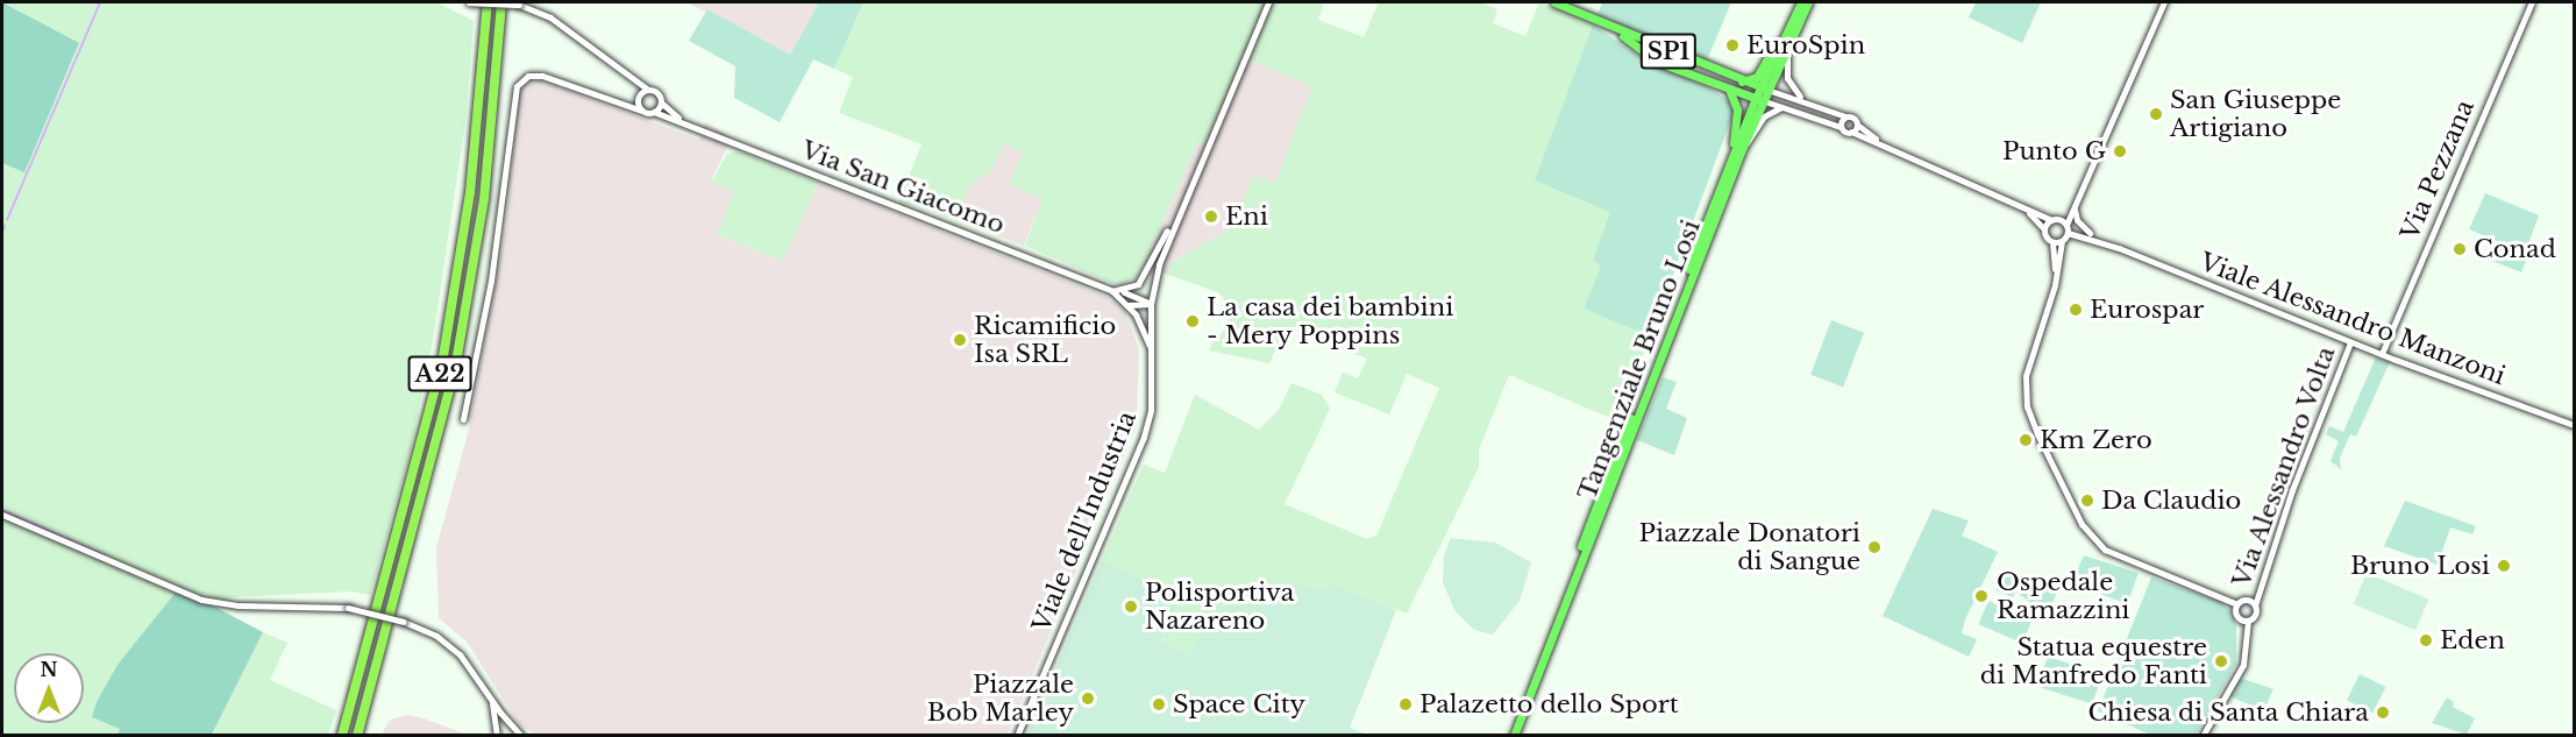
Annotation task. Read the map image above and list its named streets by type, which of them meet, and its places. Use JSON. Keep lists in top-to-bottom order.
{
  "streets": {
    "highway": ["A22"],
    "main road": ["SP1", "Tangenziale Bruno Losi"],
    "street": [
      "Via Pezzana",
      "Via San Giacomo",
      "Viale Alessandro Manzoni",
      "Via Alessandro Volta",
      "Viale dell'Industria"
    ]
  },
  "crossings": [
    ["SP1", "Tangenziale Bruno Losi"],
    ["Via Pezzana", "Viale Alessandro Manzoni"],
    ["Via San Giacomo", "Viale dell'Industria"],
    ["Viale Alessandro Manzoni", "Via Alessandro Volta"]
  ],
  "places": [
    "EuroSpin",
    "San Giuseppe Artigiano",
    "Punto G",
    "Eni",
    "Conad",
    "Eurospar",
    "La casa dei bambini - Mery Poppins",
    "Ricamificio Isa SRL",
    "Km Zero",
    "Da Claudio",
    "Piazzale Donatori di Sangue",
    "Bruno Losi",
    "Ospedale Ramazzini",
    "Polisportiva Nazareno",
    "Eden",
    "Statua equestre di Manfredo Fanti",
    "Piazzale Bob Marley",
    "Space City",
    "Palazetto dello Sport",
    "Chiesa di Santa Chiara"
  ],
  "north": "top"
}
